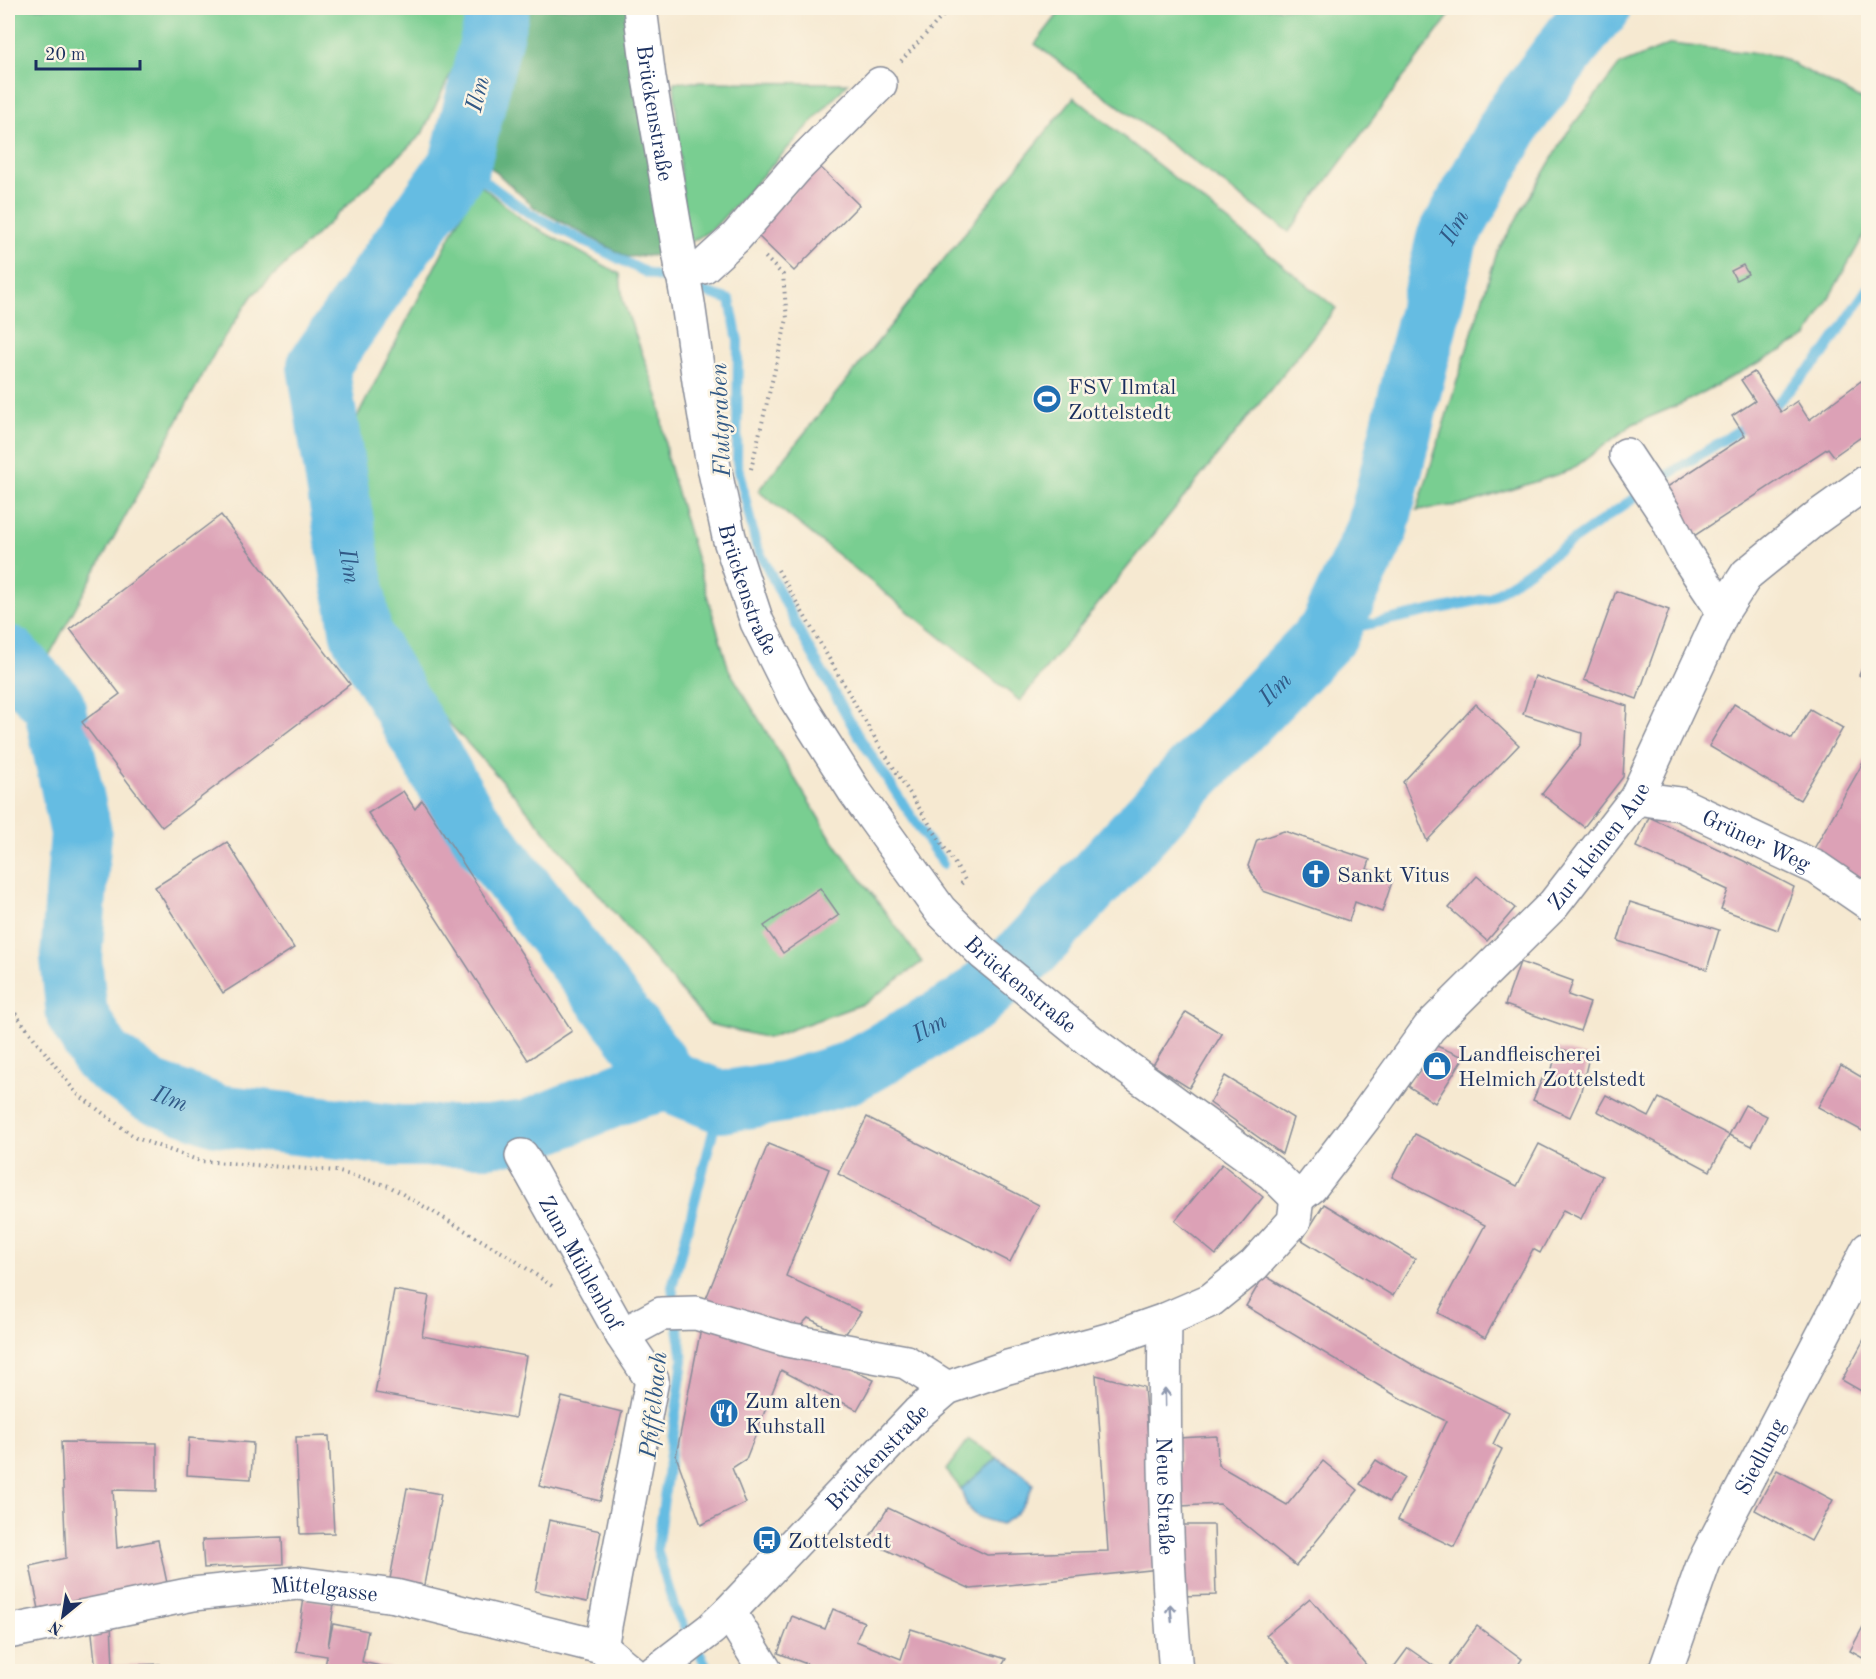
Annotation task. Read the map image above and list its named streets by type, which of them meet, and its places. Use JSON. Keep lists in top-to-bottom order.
{
  "streets": {
    "street": [
      "Brückenstraße",
      "Grüner Weg",
      "Zur kleinen Aue",
      "Zum Mühlenhof",
      "Siedlung",
      "Neue Straße",
      "Mittelgasse"
    ]
  },
  "crossings": [
    ["Brückenstraße", "Zur kleinen Aue"],
    ["Brückenstraße", "Neue Straße"],
    ["Grüner Weg", "Zur kleinen Aue"],
    ["Zum Mühlenhof", "Mittelgasse"]
  ],
  "one_way": ["Neue Straße"],
  "water": ["Ilm", "Flutgraben", "Pfiffelbach"],
  "places": {
    "sports": ["FSV Ilmtal Zottelstedt"],
    "church": ["Sankt Vitus"],
    "shop": ["Landfleischerei Helmich Zottelstedt"],
    "restaurant": ["Zum alten Kuhstall"],
    "bus stop": ["Zottelstedt"]
  },
  "scale_bar": "20 m",
  "north": "bottom left"
}
